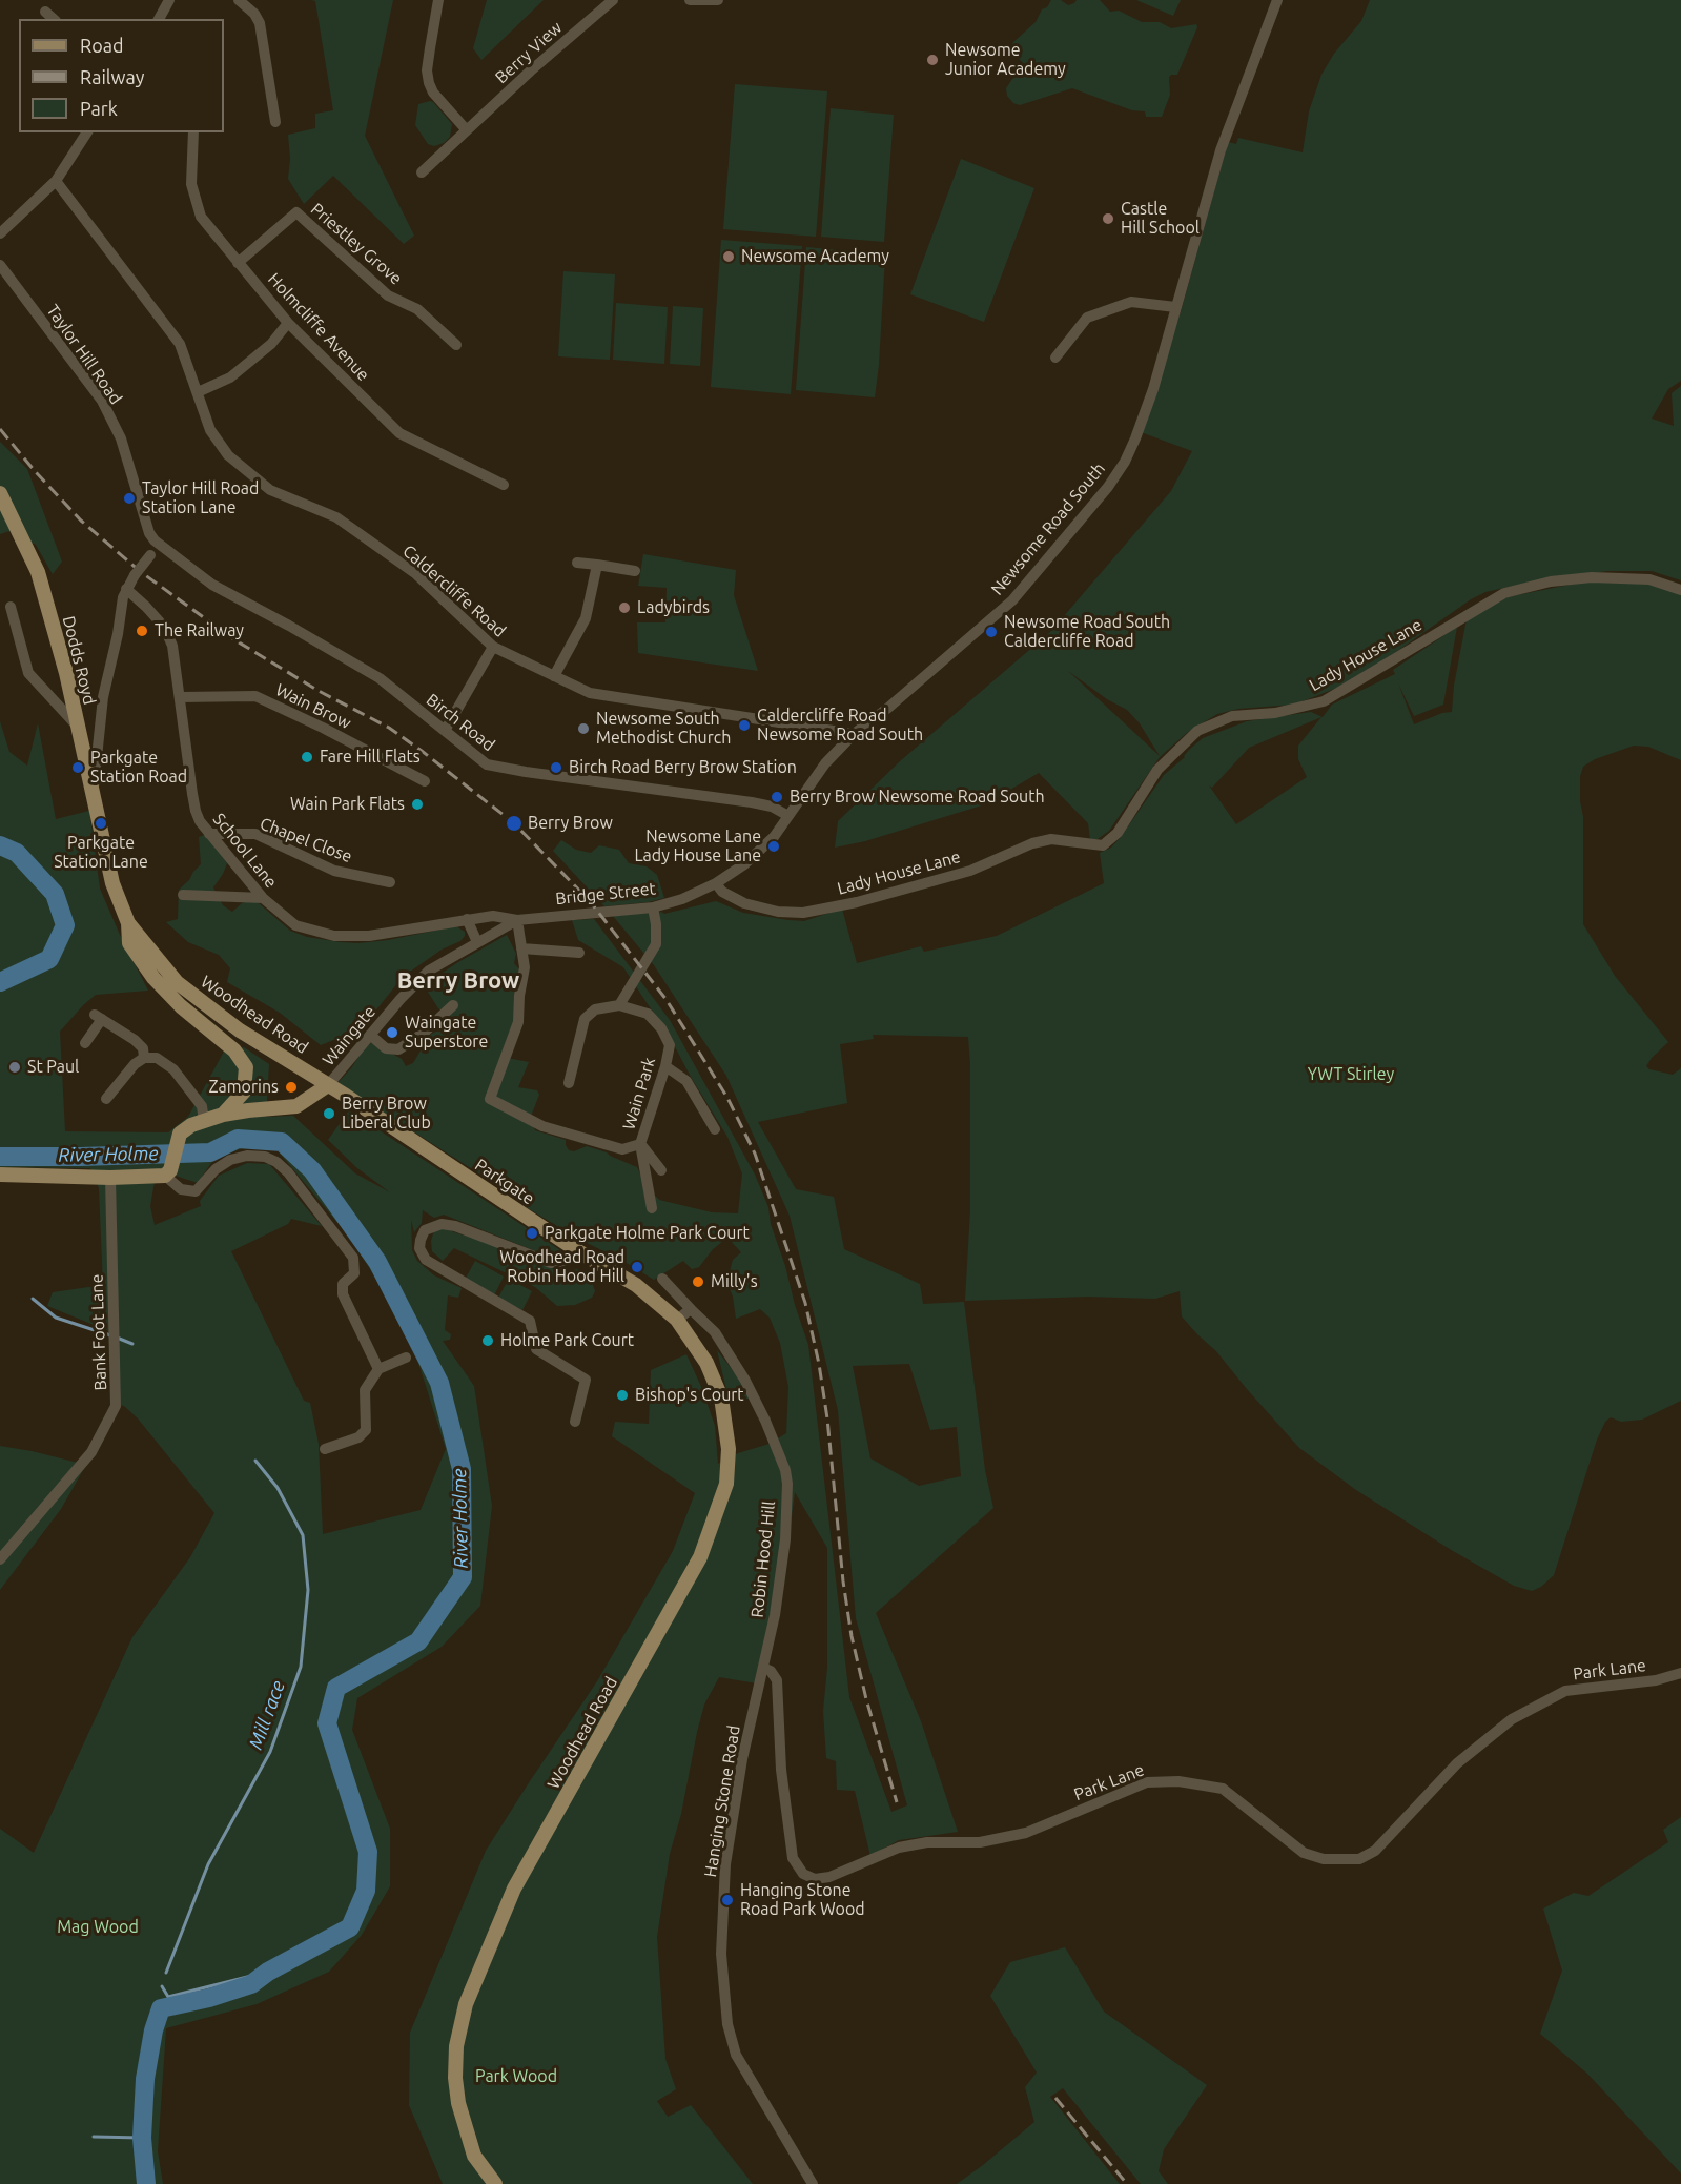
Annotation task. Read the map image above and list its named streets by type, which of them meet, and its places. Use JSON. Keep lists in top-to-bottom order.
{
  "streets": {
    "main road": ["Dodds Royd", "Woodhead Road", "Parkgate"],
    "street": [
      "Berry View",
      "Priestley Grove",
      "Holmcliffe Avenue",
      "Taylor Hill Road",
      "Newsome Road South",
      "Caldercliffe Road",
      "Lady House Lane",
      "Wain Brow",
      "Birch Road",
      "Chapel Close",
      "School Lane",
      "Bridge Street",
      "Waingate",
      "Wain Park",
      "Bank Foot Lane",
      "Robin Hood Hill",
      "Park Lane",
      "Hanging Stone Road"
    ]
  },
  "crossings": [
    ["Priestley Grove", "Holmcliffe Avenue"],
    ["Taylor Hill Road", "Birch Road"],
    ["Newsome Road South", "Caldercliffe Road"],
    ["Newsome Road South", "Birch Road"],
    ["Newsome Road South", "Bridge Street"],
    ["Lady House Lane", "Bridge Street"],
    ["Dodds Royd", "Woodhead Road"],
    ["Wain Brow", "School Lane"],
    ["Chapel Close", "School Lane"],
    ["School Lane", "Bridge Street"],
    ["School Lane", "Waingate"],
    ["Bridge Street", "Waingate"],
    ["Woodhead Road", "Waingate"],
    ["Woodhead Road", "Parkgate"],
    ["Waingate", "Parkgate"],
    ["Robin Hood Hill", "Park Lane"],
    ["Robin Hood Hill", "Hanging Stone Road"],
    ["Park Lane", "Hanging Stone Road"]
  ],
  "districts": ["Berry Brow"],
  "water": ["River Holme", "Mill race"],
  "parks": ["YWT Stirley", "Mag Wood", "Park Wood"],
  "places": [
    "Newsome Junior Academy",
    "Castle Hill School",
    "Newsome Academy",
    "Taylor Hill Road Station Lane",
    "Ladybirds",
    "The Railway",
    "Newsome Road South Caldercliffe Road",
    "Caldercliffe Road Newsome Road South",
    "Newsome South Methodist Church",
    "Fare Hill Flats",
    "Parkgate Station Road",
    "Birch Road Berry Brow Station",
    "Berry Brow Newsome Road South",
    "Wain Park Flats",
    "Parkgate Station Lane",
    "Berry Brow",
    "Newsome Lane Lady House Lane",
    "Waingate Superstore",
    "St Paul",
    "Zamorins",
    "Berry Brow Liberal Club",
    "Parkgate Holme Park Court",
    "Woodhead Road Robin Hood Hill",
    "Milly's",
    "Holme Park Court",
    "Bishop's Court",
    "Hanging Stone Road Park Wood"
  ],
  "legend": ["Road", "Railway", "Park"]
}
